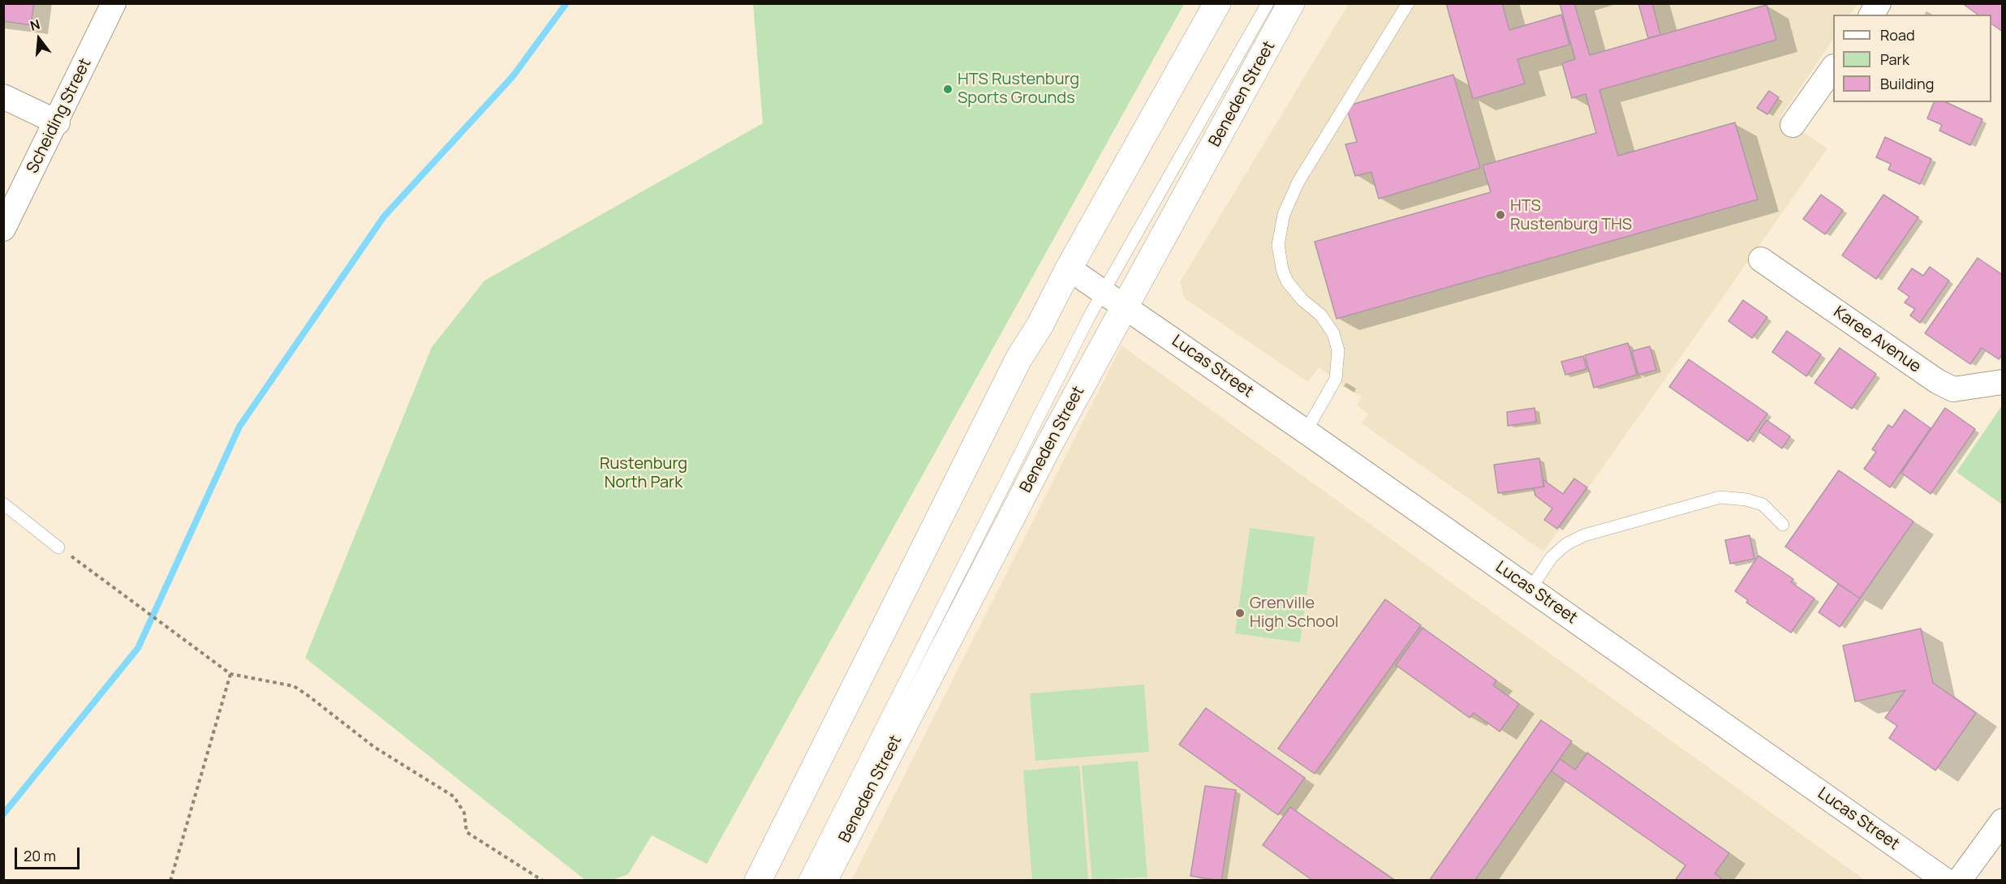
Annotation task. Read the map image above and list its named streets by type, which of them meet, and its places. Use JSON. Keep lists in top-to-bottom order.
{
  "streets": {
    "main road": ["Beneden Street"],
    "street": ["Scheiding Street", "Karee Avenue", "Lucas Street"]
  },
  "crossings": [
    ["Beneden Street", "Lucas Street"]
  ],
  "parks": ["Rustenburg North Park"],
  "places": ["HTS Rustenburg Sports Grounds", "HTS Rustenburg THS", "Grenville High School"],
  "legend": ["Road", "Park", "Building"],
  "scale_bar": "20 m",
  "north": "top"
}
